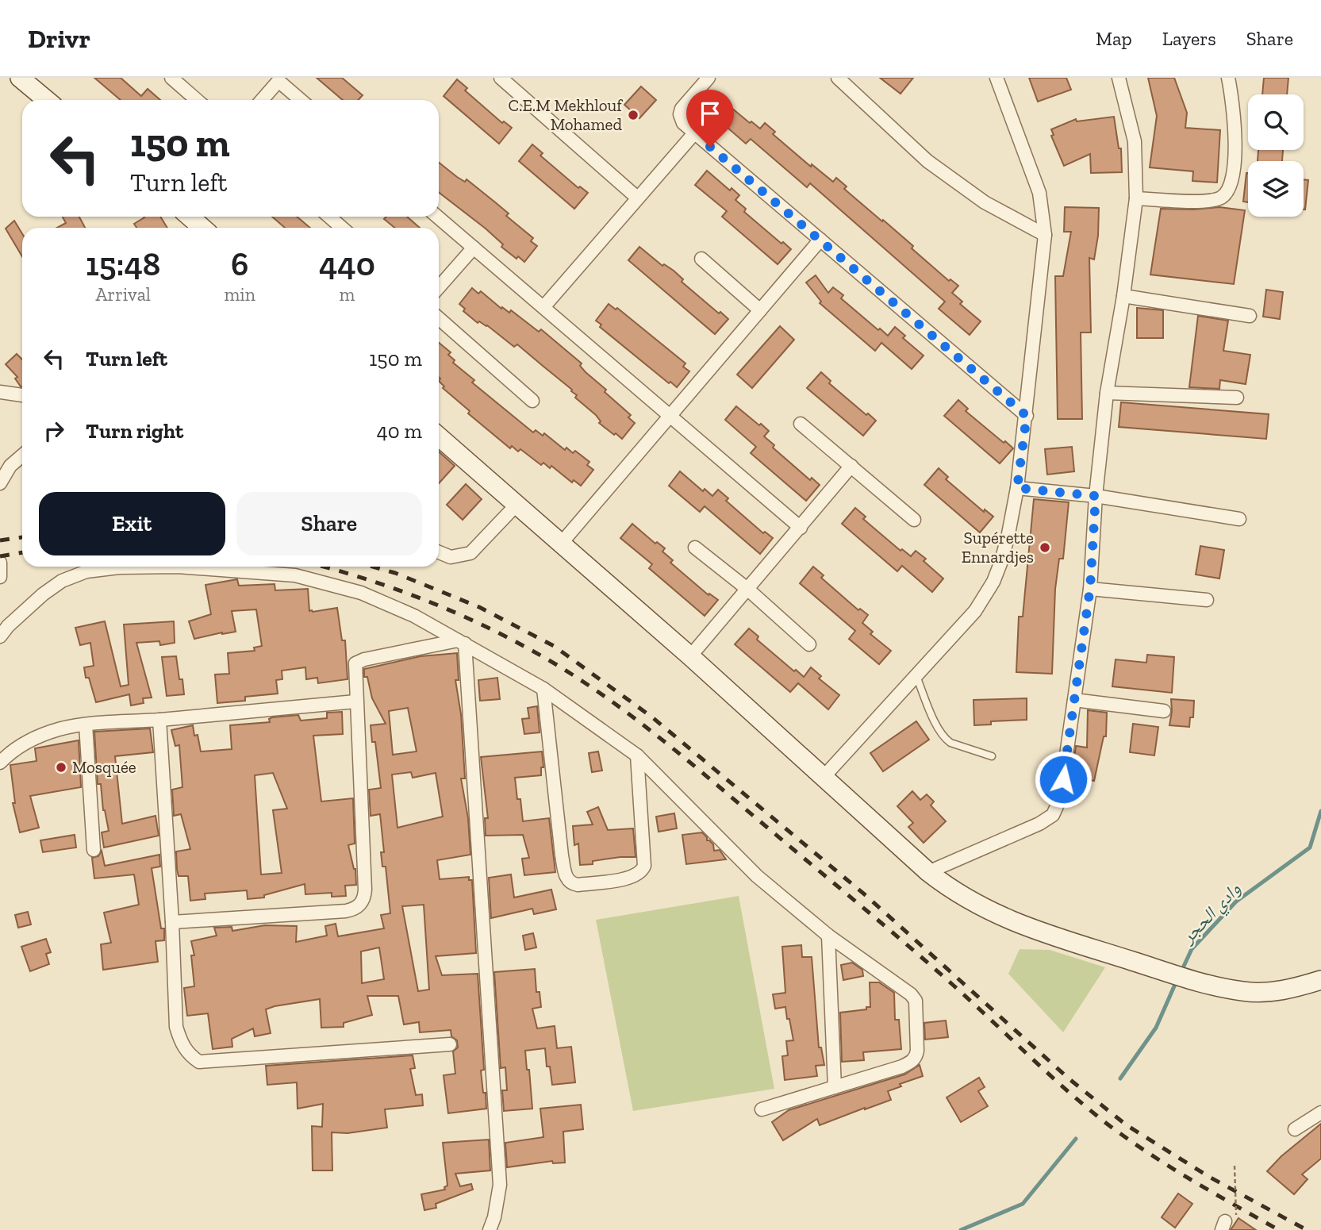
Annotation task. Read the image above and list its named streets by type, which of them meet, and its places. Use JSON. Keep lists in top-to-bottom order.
{
  "water": ["وادي الحجر"],
  "places": ["C.E.M Mekhlouf Mohamed", "Supérette Ennardjes", "Mosquée"],
  "page": {
    "header": "Drivr",
    "nav": ["Map", "Layers", "Share"],
    "turn": ["150 m", "Turn left"],
    "eta": [
      "15:48",
      "Arrival",
      "6",
      "min",
      "440",
      "m"
    ],
    "list": [
      {
        "name": "Turn left",
        "value": "150 m"
      },
      {
        "name": "Turn right",
        "value": "40 m"
      }
    ],
    "buttons": ["Exit", "Share"]
  }
}
